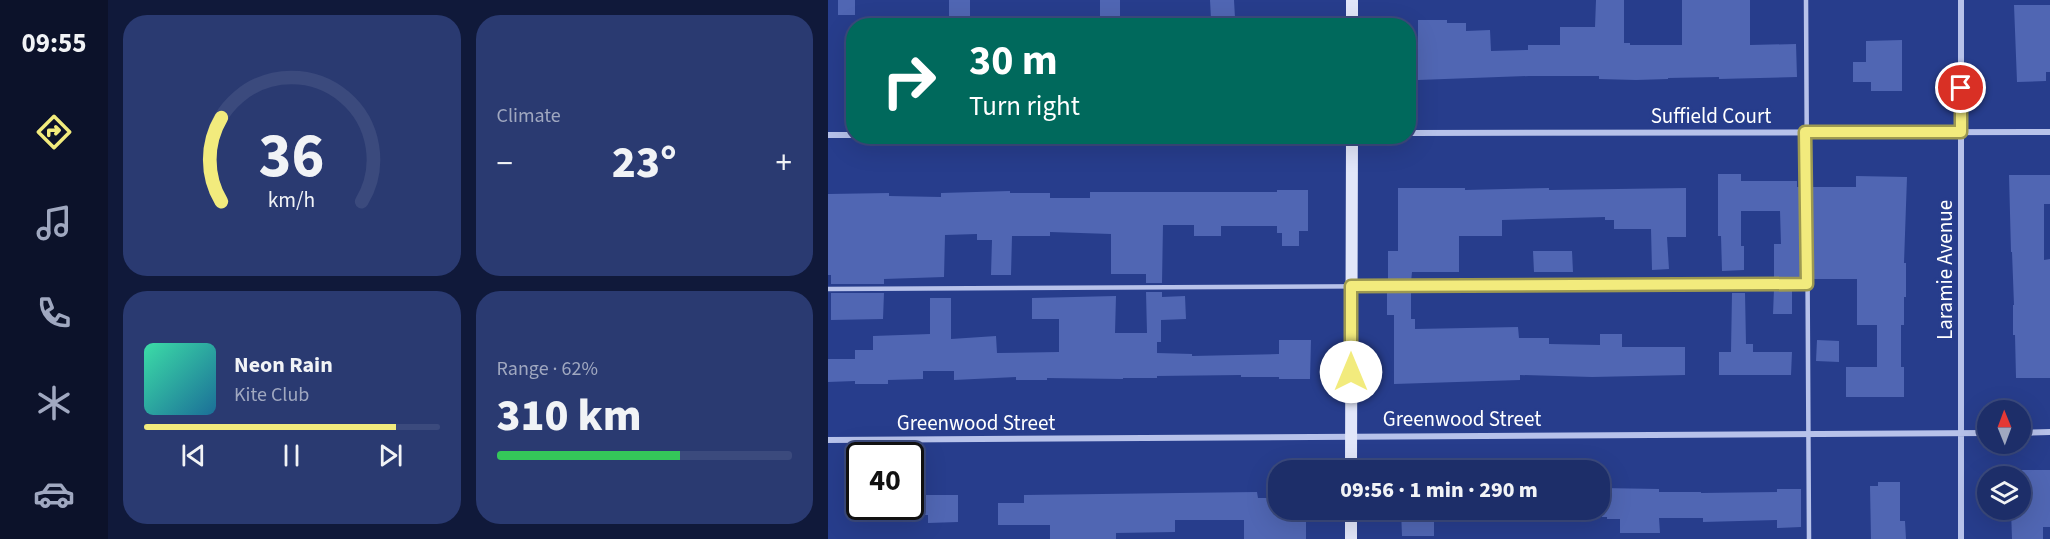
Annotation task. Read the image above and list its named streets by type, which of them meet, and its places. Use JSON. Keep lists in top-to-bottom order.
{
  "streets": {
    "street": ["Suffield Court", "Laramie Avenue", "Greenwood Street"]
  },
  "crossings": [
    ["Suffield Court", "Laramie Avenue"],
    ["Laramie Avenue", "Greenwood Street"]
  ],
  "north": "top",
  "page": {
    "tabs": "09:55",
    "tile": [
      "Climate",
      ["Range · 62%", "310 km"]
    ],
    "turn": ["30 m", "Turn right"],
    "heat": ["−", "23°", "+"],
    "song": ["Neon Rain", "Kite Club"],
    "limit": "40",
    "trip": "09:56 · 1 min · 290 m",
    "gauge": ["36", "km/h"]
  }
}
